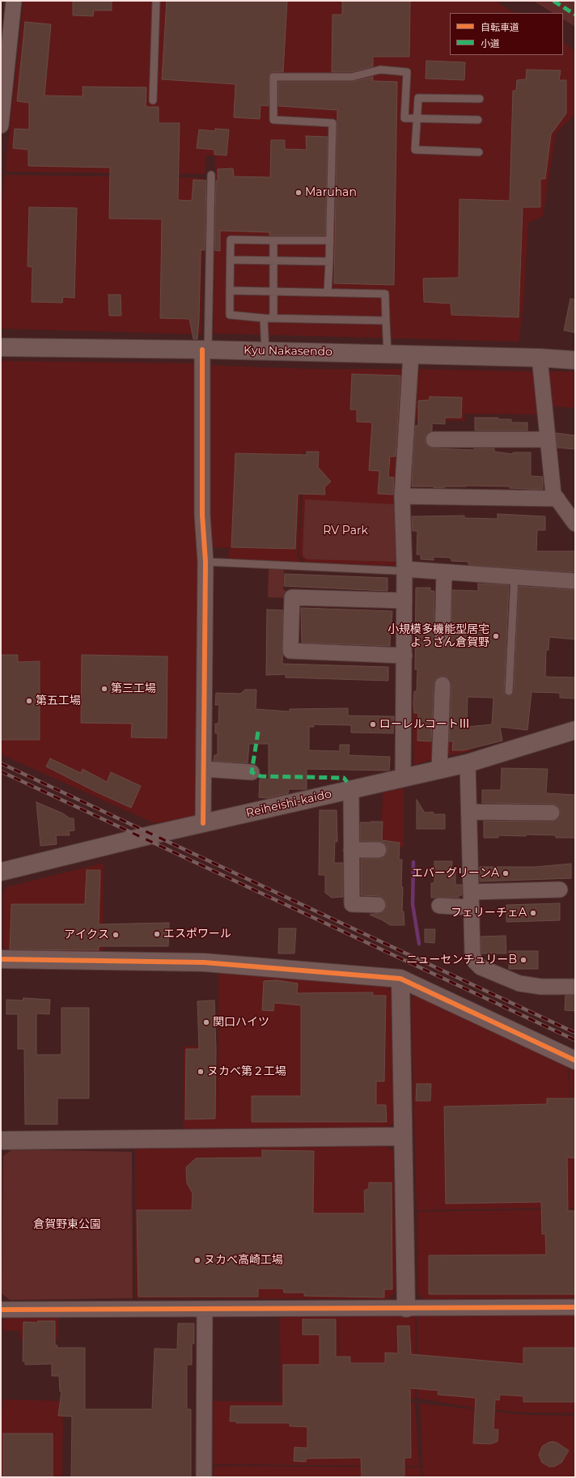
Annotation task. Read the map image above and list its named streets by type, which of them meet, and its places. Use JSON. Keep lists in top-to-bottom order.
{
  "streets": {
    "street": ["Kyu Nakasendo", "Reiheishi-kaido"]
  },
  "parks": ["RV Park", "倉賀野東公園"],
  "places": [
    "Maruhan",
    "小規模多機能型居宅 ようざん倉賀野",
    "第三工場",
    "第五工場",
    "ローレルコートⅢ",
    "エバーグリーンA",
    "フェリーチェA",
    "エスポワール",
    "アイクス",
    "ニューセンチュリーB",
    "関口ハイツ",
    "ヌカべ第２工場",
    "ヌカべ高崎工場"
  ],
  "legend": ["自転車道", "小道"]
}
